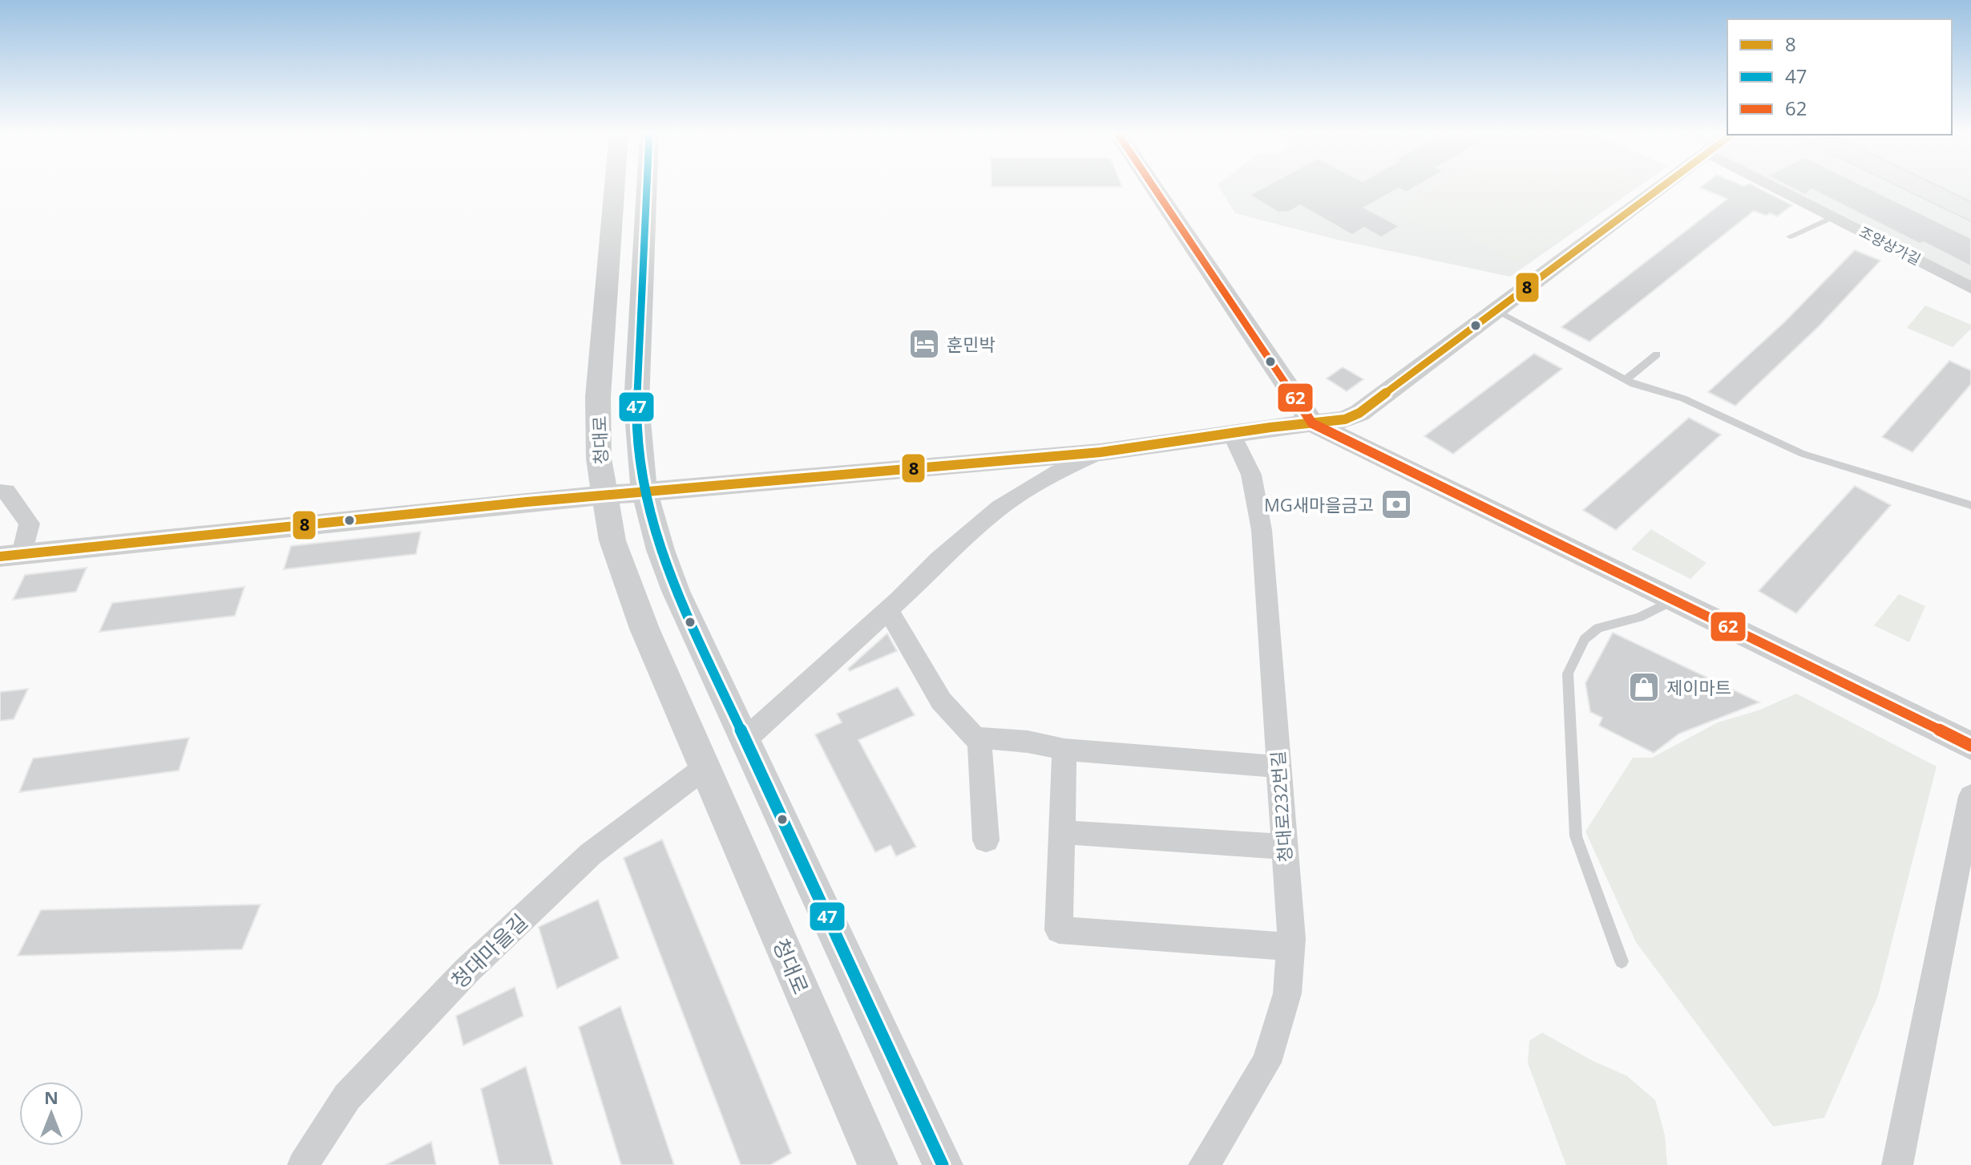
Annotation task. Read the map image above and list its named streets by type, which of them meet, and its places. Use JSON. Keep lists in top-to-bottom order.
{
  "streets": {
    "street": [
      "조양상가길",
      "청대로",
      "청대로232번길",
      "청대마을길"
    ]
  },
  "crossings": [
    ["청대로", "청대마을길"]
  ],
  "places": {
    "hotel": ["훈민박"],
    "bank": ["MG새마을금고"],
    "shop": ["제이마트"]
  },
  "lines": ["transit line 8", "transit line 47", "transit line 62"],
  "legend": ["8", "47", "62"],
  "north": "top"
}
